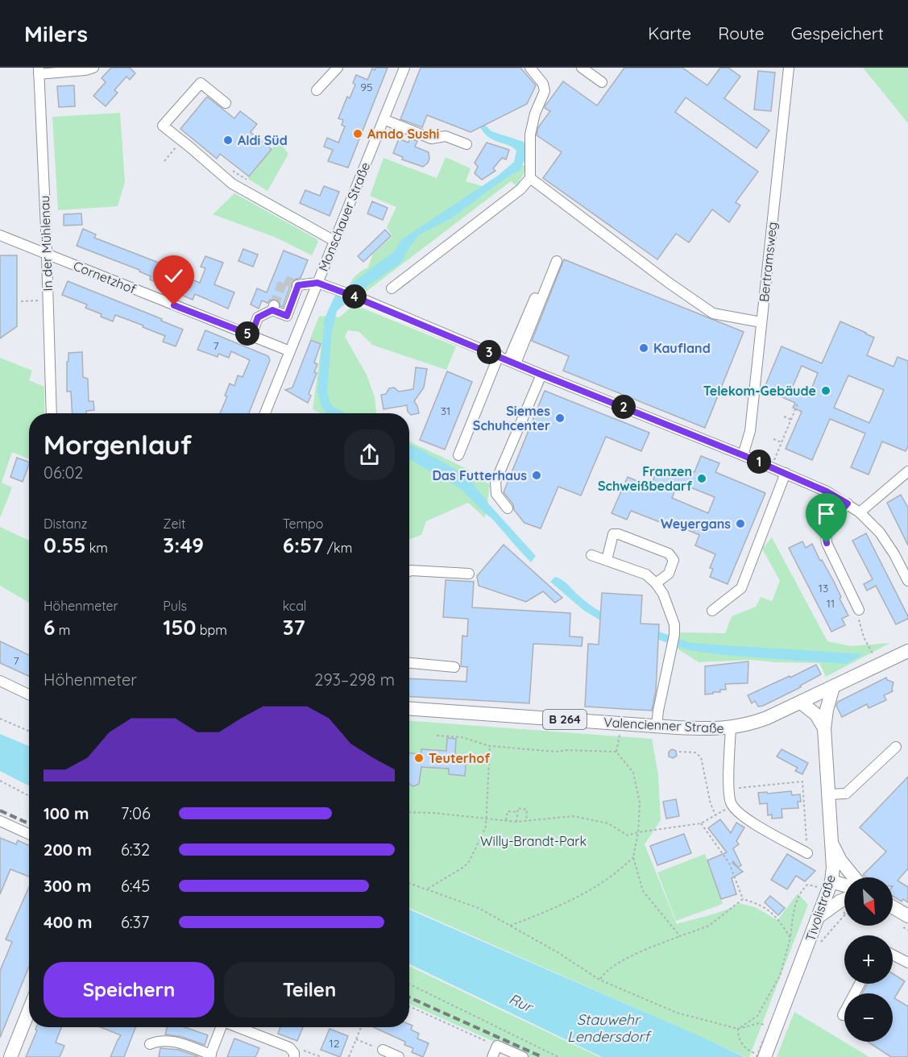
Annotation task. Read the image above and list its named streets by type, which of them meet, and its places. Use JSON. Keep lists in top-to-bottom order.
{
  "streets": {
    "main road": ["B 264", "Valencienner Straße", "Tivolistraße"],
    "street": [
      "Monschauer Straße",
      "In der Mühlenau",
      "Bertramsweg",
      "Cornetzhof"
    ]
  },
  "crossings": [
    ["Monschauer Straße", "Cornetzhof"],
    ["In der Mühlenau", "Cornetzhof"],
    ["Valencienner Straße", "Tivolistraße"]
  ],
  "water": ["Rur", "Stauwehr Lendersdorf"],
  "parks": ["Willy-Brandt-Park"],
  "places": [
    "Amdo Sushi",
    "Aldi Süd",
    "Kaufland",
    "Telekom-Gebäude",
    "Siemes Schuhcenter",
    "Das Futterhaus",
    "Franzen Schweißbedarf",
    "Weyergans",
    "Teuterhof"
  ],
  "house_numbers": [
    "95",
    "7",
    "31",
    "13",
    "11",
    "7",
    "12"
  ],
  "north": "bottom right",
  "page": {
    "header": "Milers",
    "nav": ["Karte", "Route", "Gespeichert"],
    "pins": [
      "4",
      "5",
      "3",
      "2",
      "1"
    ],
    "heading": ["Morgenlauf", "06:02"],
    "stats": [
      ["Distanz", "0.55 km"],
      ["Zeit", "3:49"],
      ["Tempo", "6:57 /km"],
      ["Höhenmeter", "6 m"],
      ["Puls", "150 bpm"],
      ["kcal", "37"]
    ],
    "chart": ["Höhenmeter", "293–298 m"],
    "list": [
      {
        "name": "100 m",
        "note": "7:06"
      },
      {
        "name": "200 m",
        "note": "6:32"
      },
      {
        "name": "300 m",
        "note": "6:45"
      },
      {
        "name": "400 m",
        "note": "6:37"
      }
    ],
    "map_buttons": ["+", "−"],
    "buttons": ["Speichern", "Teilen"]
  }
}
